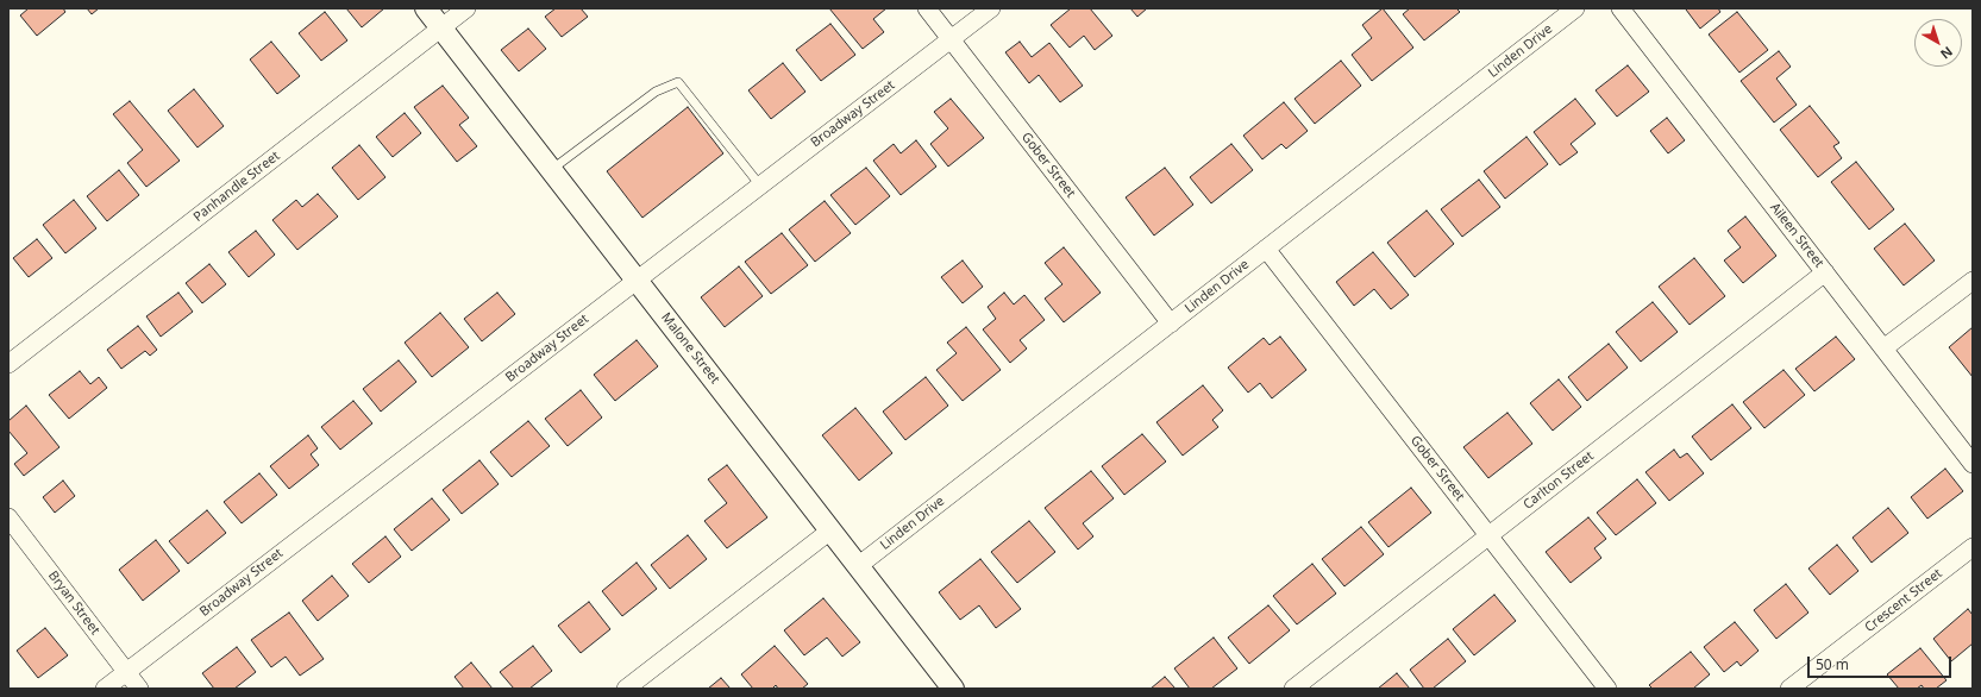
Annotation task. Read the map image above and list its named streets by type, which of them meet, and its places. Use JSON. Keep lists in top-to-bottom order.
{
  "streets": {
    "street": [
      "Linden Drive",
      "Broadway Street",
      "Gober Street",
      "Panhandle Street",
      "Aileen Street",
      "Malone Street",
      "Carlton Street",
      "Crescent Street",
      "Bryan Street"
    ]
  },
  "crossings": [
    ["Linden Drive", "Gober Street"],
    ["Linden Drive", "Malone Street"],
    ["Broadway Street", "Gober Street"],
    ["Broadway Street", "Malone Street"],
    ["Broadway Street", "Bryan Street"],
    ["Gober Street", "Carlton Street"],
    ["Panhandle Street", "Malone Street"],
    ["Aileen Street", "Carlton Street"]
  ],
  "scale_bar": "50 m",
  "north": "bottom right"
}
